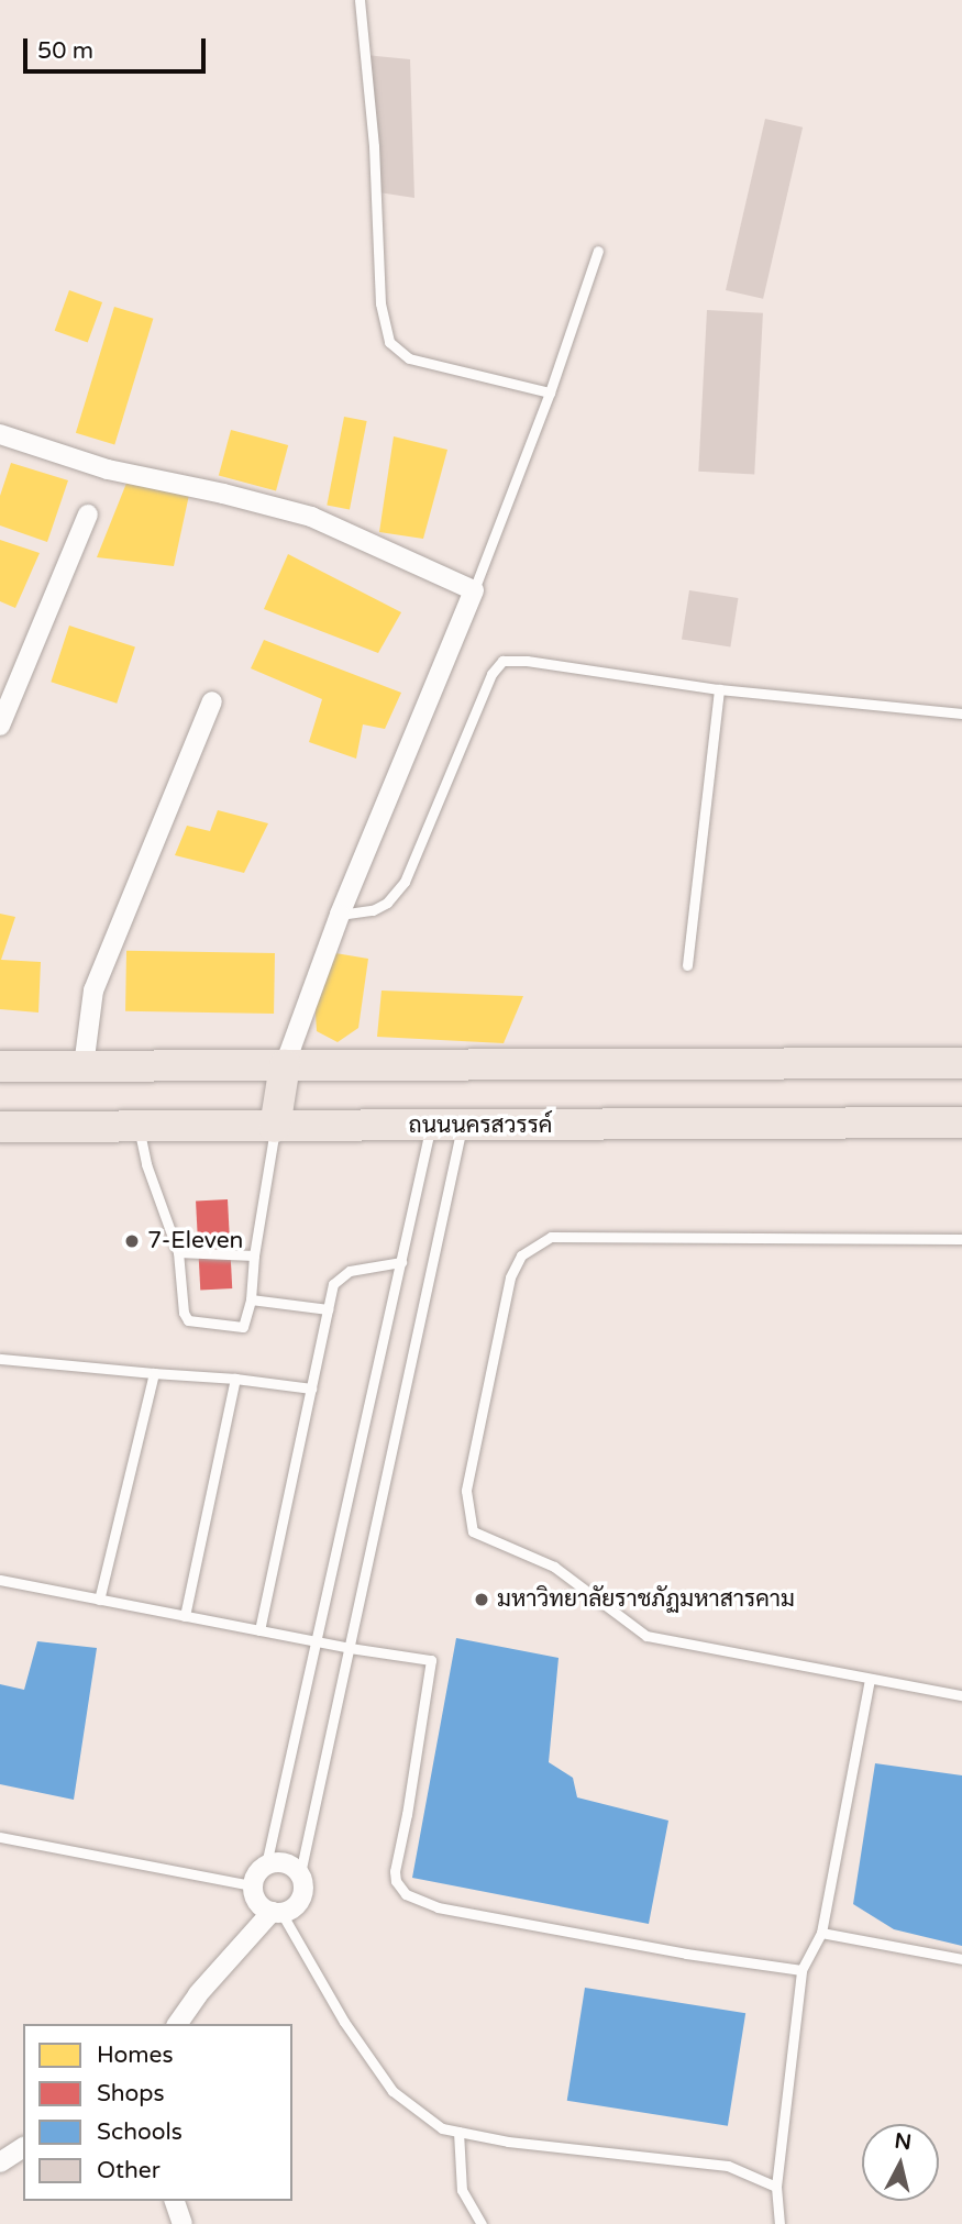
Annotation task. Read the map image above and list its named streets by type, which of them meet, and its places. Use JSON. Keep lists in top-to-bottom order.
{
  "streets": {
    "main road": ["ถนนนครสวรรค์"]
  },
  "places": ["7-Eleven", "มหาวิทยาลัยราชภัฏมหาสารคาม"],
  "legend": [
    "Homes",
    "Shops",
    "Schools",
    "Other"
  ],
  "scale_bar": "50 m",
  "north": "top"
}
